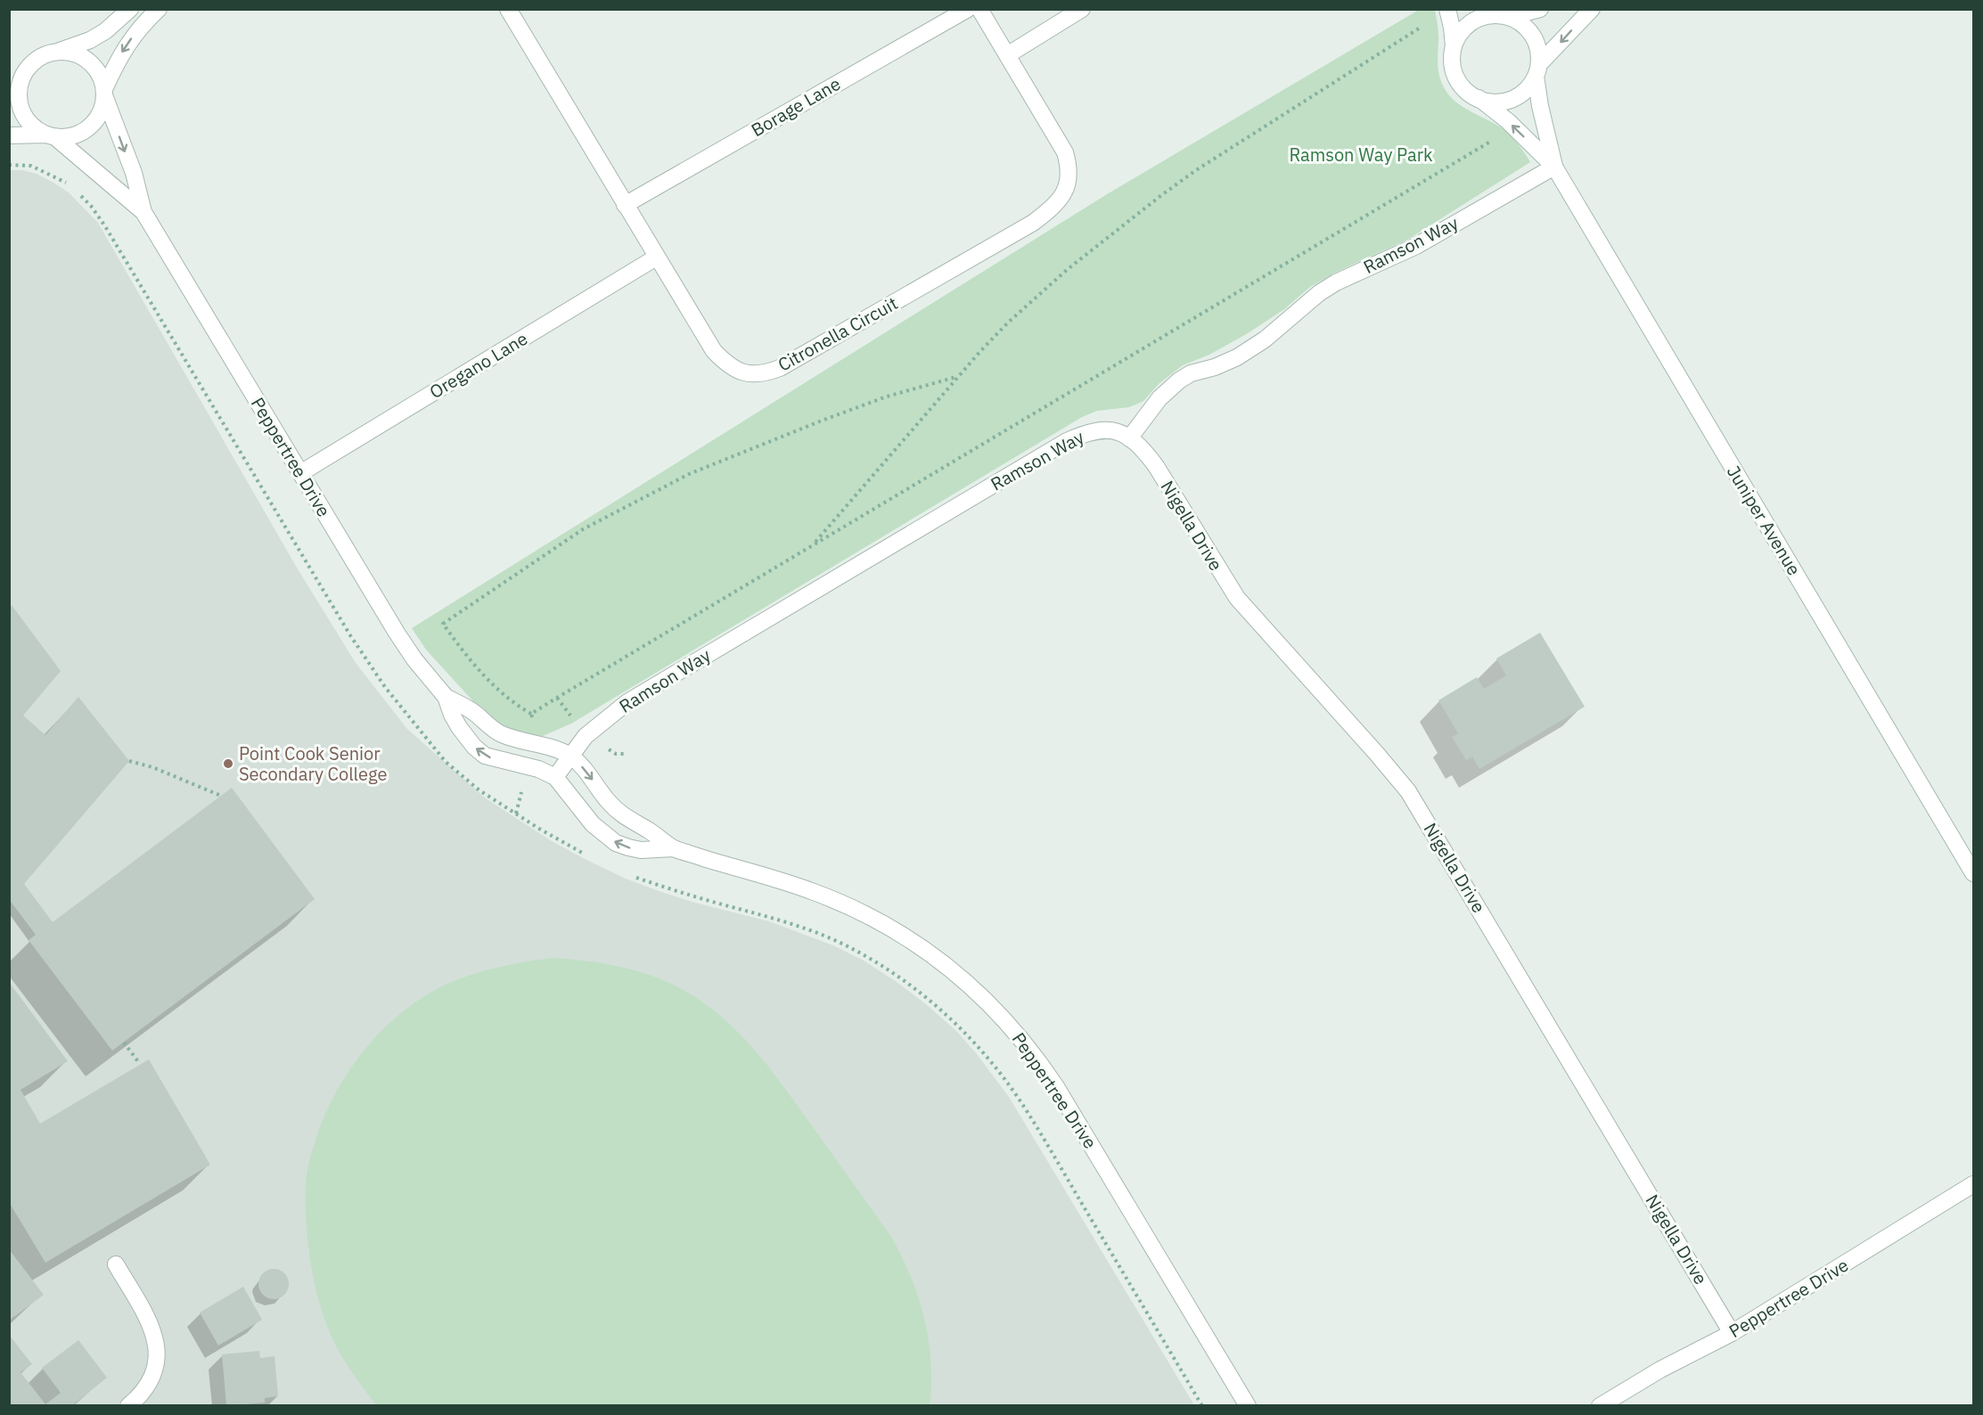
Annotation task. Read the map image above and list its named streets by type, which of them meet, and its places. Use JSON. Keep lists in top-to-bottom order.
{
  "streets": {
    "street": [
      "Borage Lane",
      "Ramson Way",
      "Citronella Circuit",
      "Oregano Lane",
      "Peppertree Drive",
      "Juniper Avenue",
      "Nigella Drive"
    ]
  },
  "crossings": [
    ["Borage Lane", "Citronella Circuit"],
    ["Ramson Way", "Peppertree Drive"],
    ["Ramson Way", "Juniper Avenue"],
    ["Ramson Way", "Nigella Drive"],
    ["Citronella Circuit", "Oregano Lane"],
    ["Oregano Lane", "Peppertree Drive"],
    ["Peppertree Drive", "Nigella Drive"]
  ],
  "parks": ["Ramson Way Park"],
  "places": ["Point Cook Senior Secondary College"]
}
